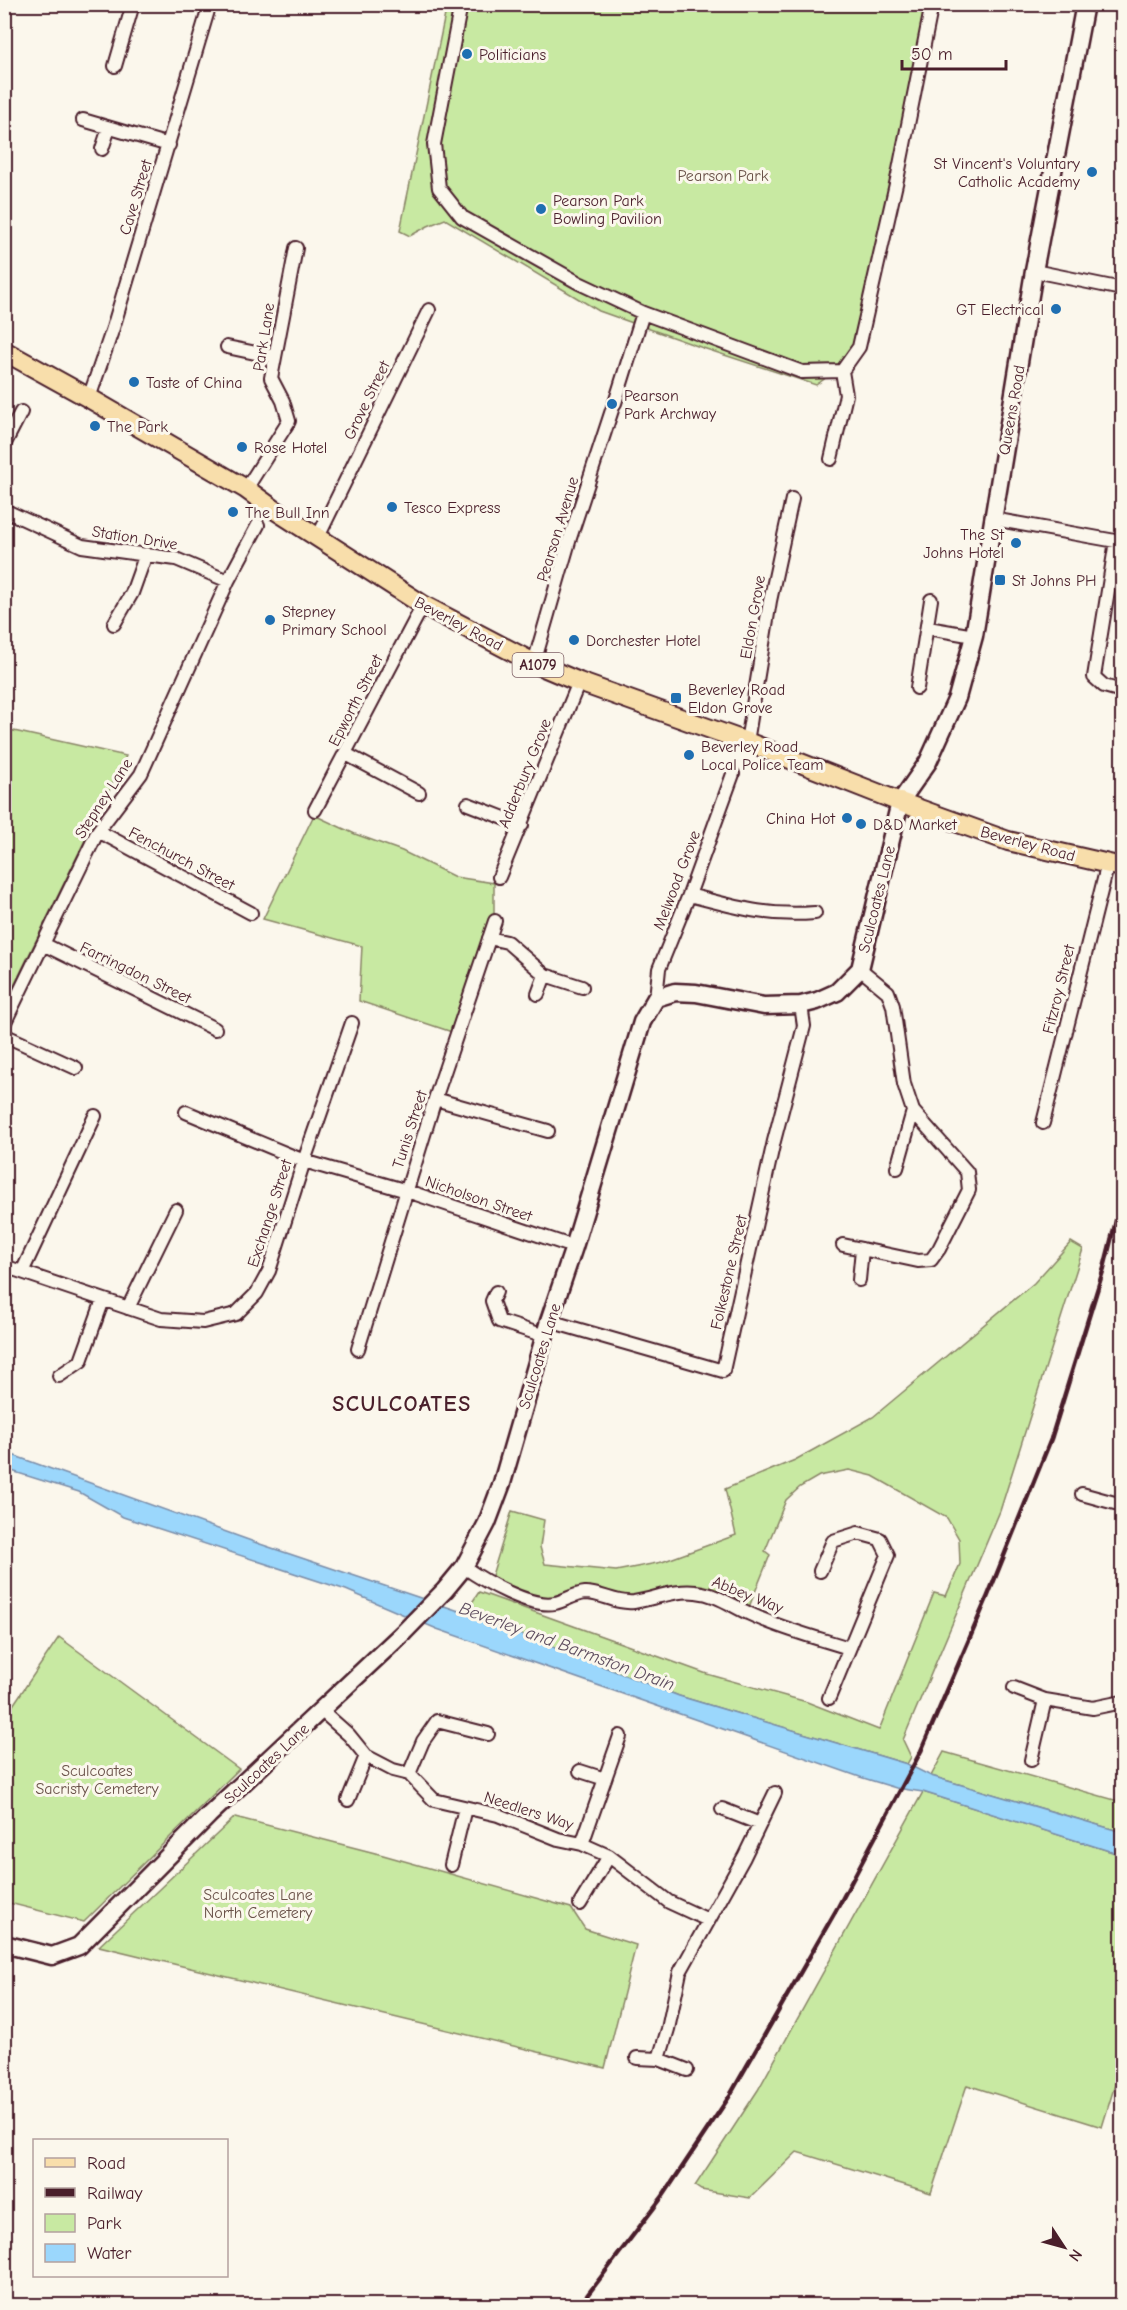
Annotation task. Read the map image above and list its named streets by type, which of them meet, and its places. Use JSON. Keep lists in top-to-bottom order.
{
  "streets": {
    "main road": ["Beverley Road", "A1079"],
    "street": [
      "Cave Street",
      "Park Lane",
      "Grove Street",
      "Queens Road",
      "Pearson Avenue",
      "Station Drive",
      "Eldon Grove",
      "Epworth Street",
      "Adderbury Grove",
      "Stepney Lane",
      "Fenchurch Street",
      "Melwood Grove",
      "Sculcoates Lane",
      "Farringdon Street",
      "Fitzroy Street",
      "Tunis Street",
      "Nicholson Street",
      "Exchange Street",
      "Folkestone Street",
      "Abbey Way",
      "Needlers Way"
    ]
  },
  "crossings": [
    ["Cave Street", "Beverley Road"],
    ["Park Lane", "Beverley Road"],
    ["Grove Street", "Beverley Road"],
    ["Queens Road", "Beverley Road"],
    ["Queens Road", "Sculcoates Lane"],
    ["Pearson Avenue", "Beverley Road"],
    ["Station Drive", "Stepney Lane"],
    ["Eldon Grove", "Beverley Road"],
    ["Beverley Road", "Epworth Street"],
    ["Beverley Road", "Adderbury Grove"],
    ["Beverley Road", "Sculcoates Lane"],
    ["Beverley Road", "Fitzroy Street"],
    ["Stepney Lane", "Fenchurch Street"],
    ["Stepney Lane", "Farringdon Street"],
    ["Melwood Grove", "Sculcoates Lane"],
    ["Sculcoates Lane", "Nicholson Street"],
    ["Sculcoates Lane", "Folkestone Street"],
    ["Sculcoates Lane", "Abbey Way"],
    ["Sculcoates Lane", "Needlers Way"],
    ["Tunis Street", "Nicholson Street"],
    ["Nicholson Street", "Exchange Street"]
  ],
  "districts": ["SCULCOATES"],
  "water": ["Beverley and Barmston Drain"],
  "parks": ["Pearson Park", "Sculcoates Sacristy Cemetery", "Sculcoates Lane North Cemetery"],
  "places": {
    "other": [
      "Politicians",
      "St Vincent's Voluntary Catholic Academy",
      "Pearson Park Bowling Pavilion",
      "GT Electrical",
      "Taste of China",
      "Pearson Park Archway",
      "The Park",
      "Rose Hotel",
      "Tesco Express",
      "The Bull Inn",
      "The St Johns Hotel",
      "Stepney Primary School",
      "Dorchester Hotel",
      "Beverley Road Local Police Team",
      "China Hot",
      "D&D Market"
    ],
    "transit": ["St Johns PH", "Beverley Road Eldon Grove"]
  },
  "legend": [
    "Road",
    "Railway",
    "Park",
    "Water"
  ],
  "scale_bar": "50 m",
  "north": "bottom right"
}
